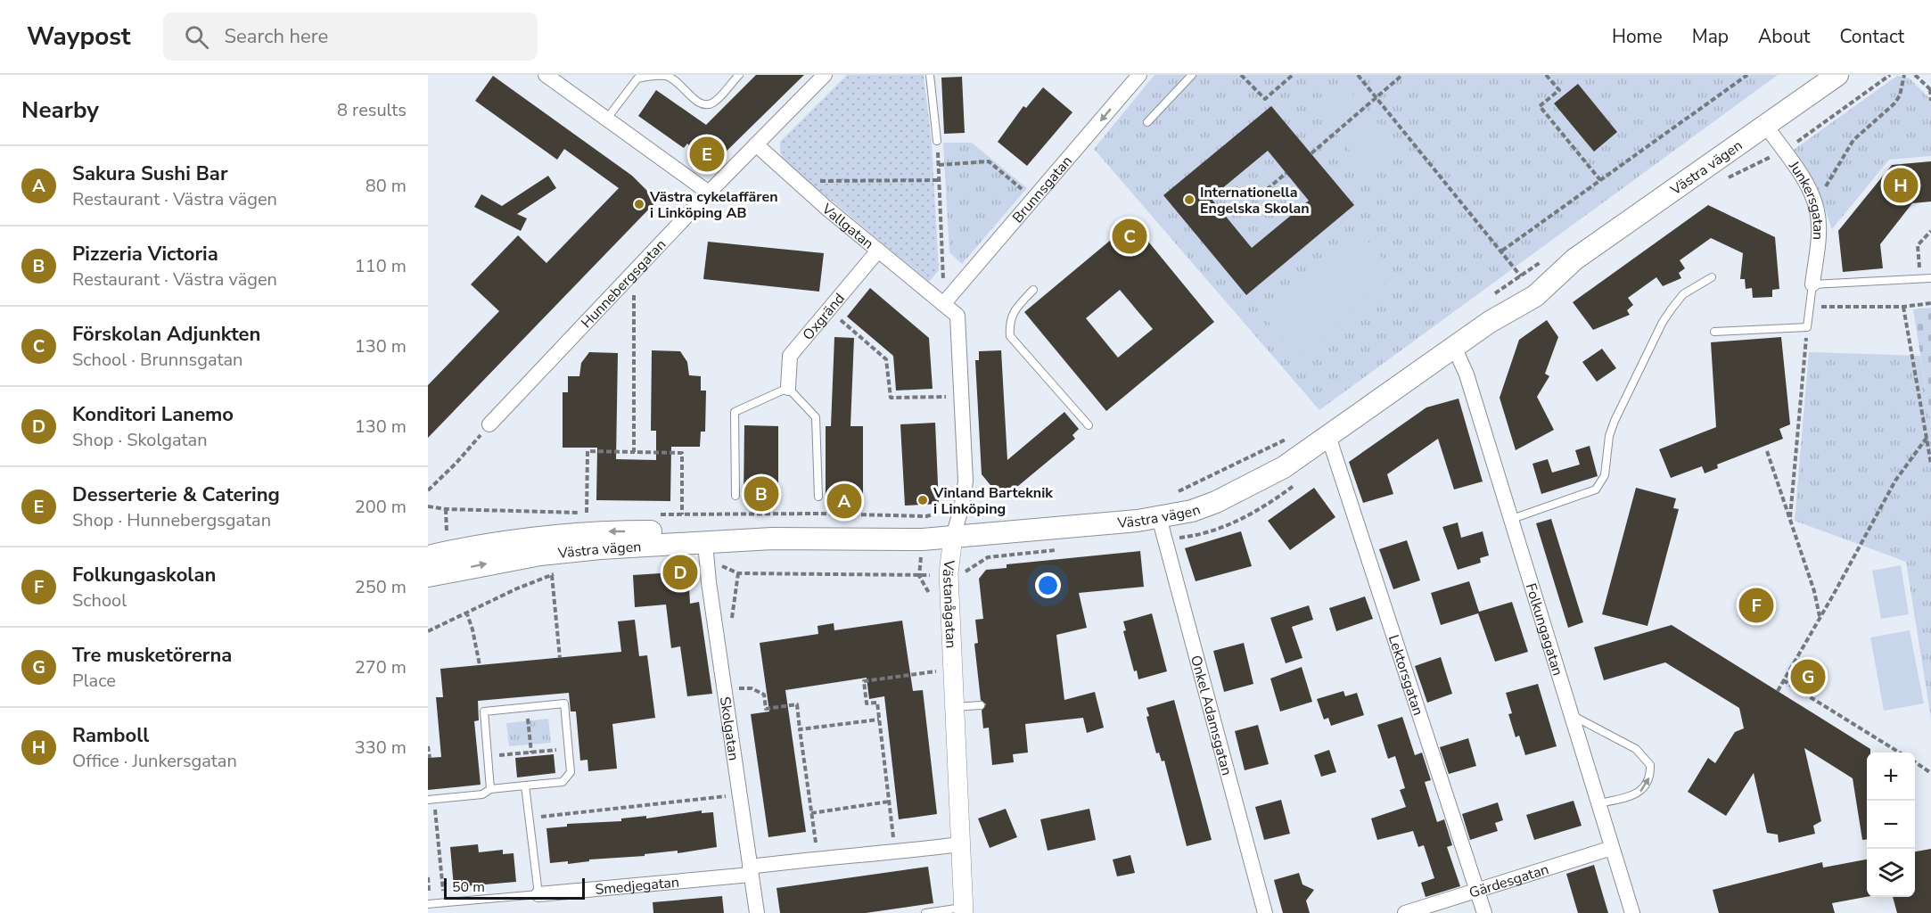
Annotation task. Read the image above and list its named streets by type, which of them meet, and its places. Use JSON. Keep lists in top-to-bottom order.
{
  "streets": {
    "main road": ["Västra vägen"],
    "street": [
      "Brunnsgatan",
      "Junkersgatan",
      "Vallgatan",
      "Hunnebergsgatan",
      "Oxgränd",
      "Västanågatan",
      "Folkungagatan",
      "Lektorsgatan",
      "Onkel Adamsgatan",
      "Skolgatan",
      "Gärdesgatan",
      "Smedjegatan"
    ]
  },
  "crossings": [
    ["Västra vägen", "Junkersgatan"],
    ["Västra vägen", "Västanågatan"],
    ["Västra vägen", "Folkungagatan"],
    ["Västra vägen", "Lektorsgatan"],
    ["Västra vägen", "Onkel Adamsgatan"],
    ["Västra vägen", "Skolgatan"],
    ["Brunnsgatan", "Vallgatan"],
    ["Brunnsgatan", "Västanågatan"],
    ["Vallgatan", "Hunnebergsgatan"],
    ["Vallgatan", "Oxgränd"],
    ["Vallgatan", "Västanågatan"],
    ["Västanågatan", "Smedjegatan"],
    ["Folkungagatan", "Gärdesgatan"],
    ["Lektorsgatan", "Gärdesgatan"],
    ["Skolgatan", "Smedjegatan"]
  ],
  "one_way": ["Brunnsgatan"],
  "places": ["Internationella Engelska Skolan", "Västra cykelaffären i Linköping AB", "Vinland Barteknik i Linköping"],
  "scale_bar": "50 m",
  "page": {
    "header": "Waypost",
    "search": "Search here",
    "nav": [
      "Home",
      "Map",
      "About",
      "Contact"
    ],
    "heading": ["Nearby", "8 results"],
    "pins": [
      "E",
      "H",
      "C",
      "B",
      "A",
      "D",
      "F",
      "G"
    ],
    "list": [
      {
        "mark": "A",
        "name": "Sakura Sushi Bar",
        "note": "Restaurant · Västra vägen",
        "value": "80 m"
      },
      {
        "mark": "B",
        "name": "Pizzeria Victoria",
        "note": "Restaurant · Västra vägen",
        "value": "110 m"
      },
      {
        "mark": "C",
        "name": "Förskolan Adjunkten",
        "note": "School · Brunnsgatan",
        "value": "130 m"
      },
      {
        "mark": "D",
        "name": "Konditori Lanemo",
        "note": "Shop · Skolgatan",
        "value": "130 m"
      },
      {
        "mark": "E",
        "name": "Desserterie & Catering",
        "note": "Shop · Hunnebergsgatan",
        "value": "200 m"
      },
      {
        "mark": "F",
        "name": "Folkungaskolan",
        "note": "School",
        "value": "250 m"
      },
      {
        "mark": "G",
        "name": "Tre musketörerna",
        "note": "Place",
        "value": "270 m"
      },
      {
        "mark": "H",
        "name": "Ramboll",
        "note": "Office · Junkersgatan",
        "value": "330 m"
      }
    ],
    "map_buttons": ["+", "−"],
    "scale": "50 m"
  }
}
